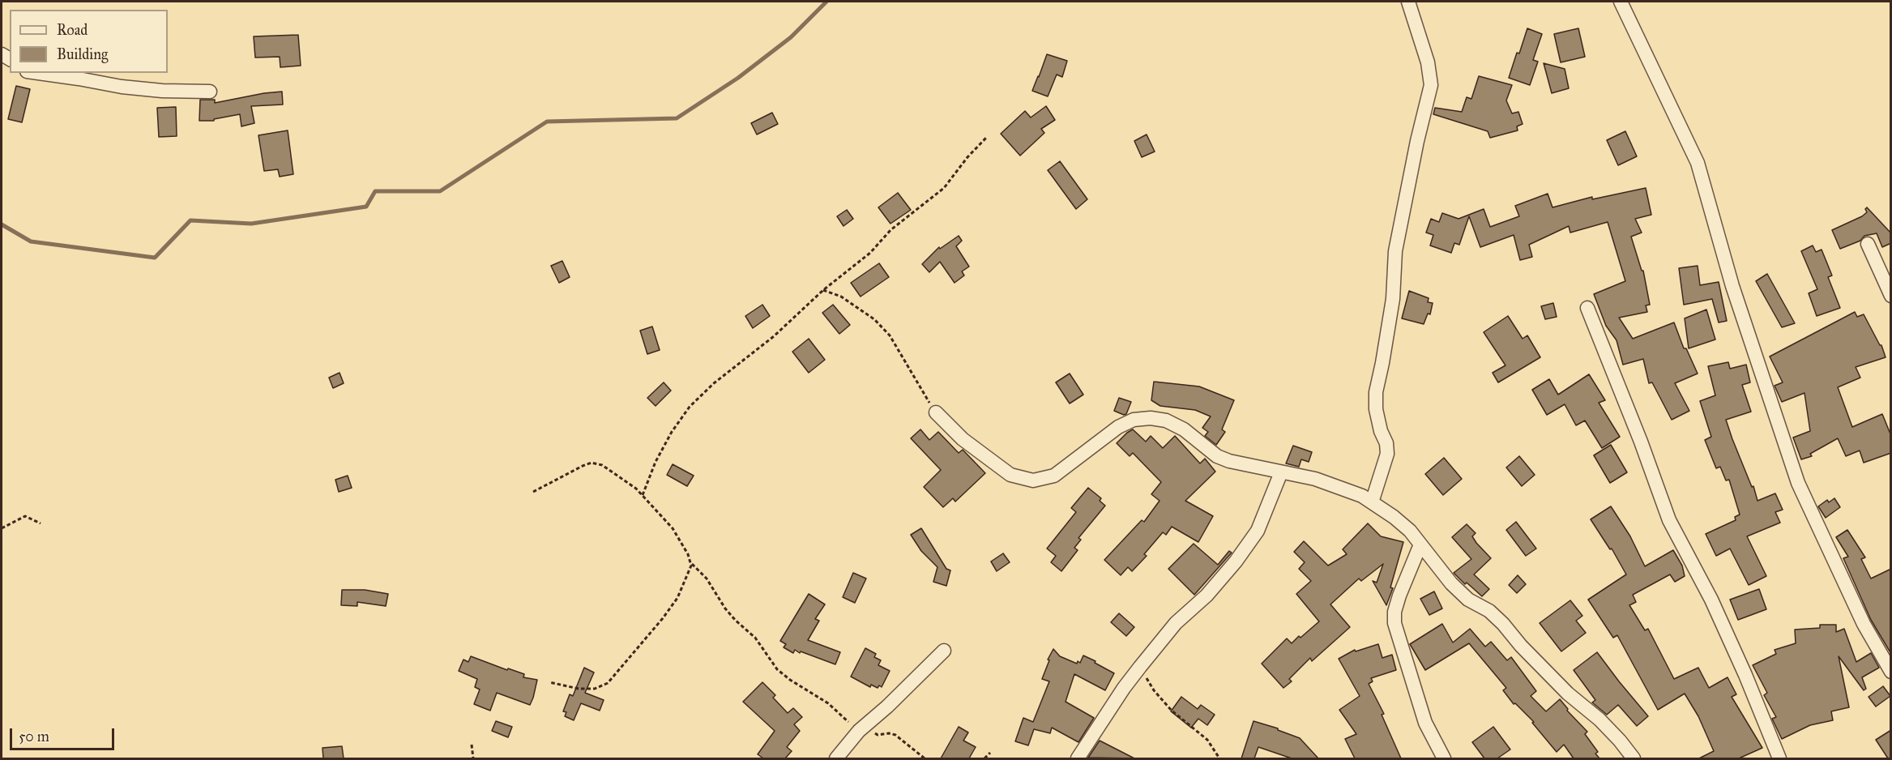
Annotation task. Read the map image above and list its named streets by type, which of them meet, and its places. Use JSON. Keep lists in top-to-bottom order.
{
  "legend": ["Road", "Building"],
  "scale_bar": "50 m"
}
